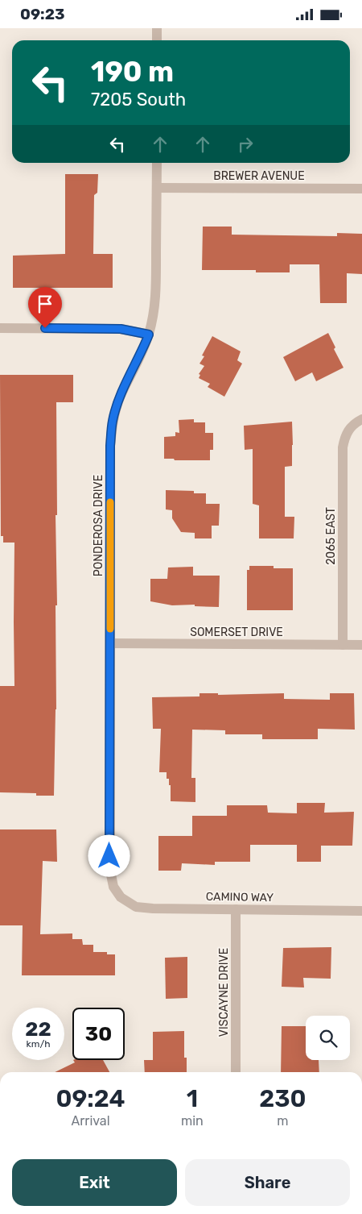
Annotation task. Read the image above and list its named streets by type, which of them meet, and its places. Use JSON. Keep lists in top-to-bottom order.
{
  "streets": {
    "street": [
      "BREWER AVENUE",
      "PONDEROSA DRIVE",
      "2065 EAST",
      "SOMERSET DRIVE",
      "CAMINO WAY",
      "VISCAYNE DRIVE"
    ]
  },
  "crossings": [
    ["BREWER AVENUE", "PONDEROSA DRIVE"],
    ["PONDEROSA DRIVE", "SOMERSET DRIVE"],
    ["PONDEROSA DRIVE", "CAMINO WAY"],
    ["2065 EAST", "SOMERSET DRIVE"],
    ["CAMINO WAY", "VISCAYNE DRIVE"]
  ],
  "page": {
    "status": "09:23",
    "turn": ["190 m", "7205 South"],
    "speed": "22 km/h",
    "limit": "30",
    "eta": [
      "09:24",
      "Arrival",
      "1",
      "min",
      "230",
      "m"
    ],
    "buttons": ["Exit", "Share"]
  }
}
